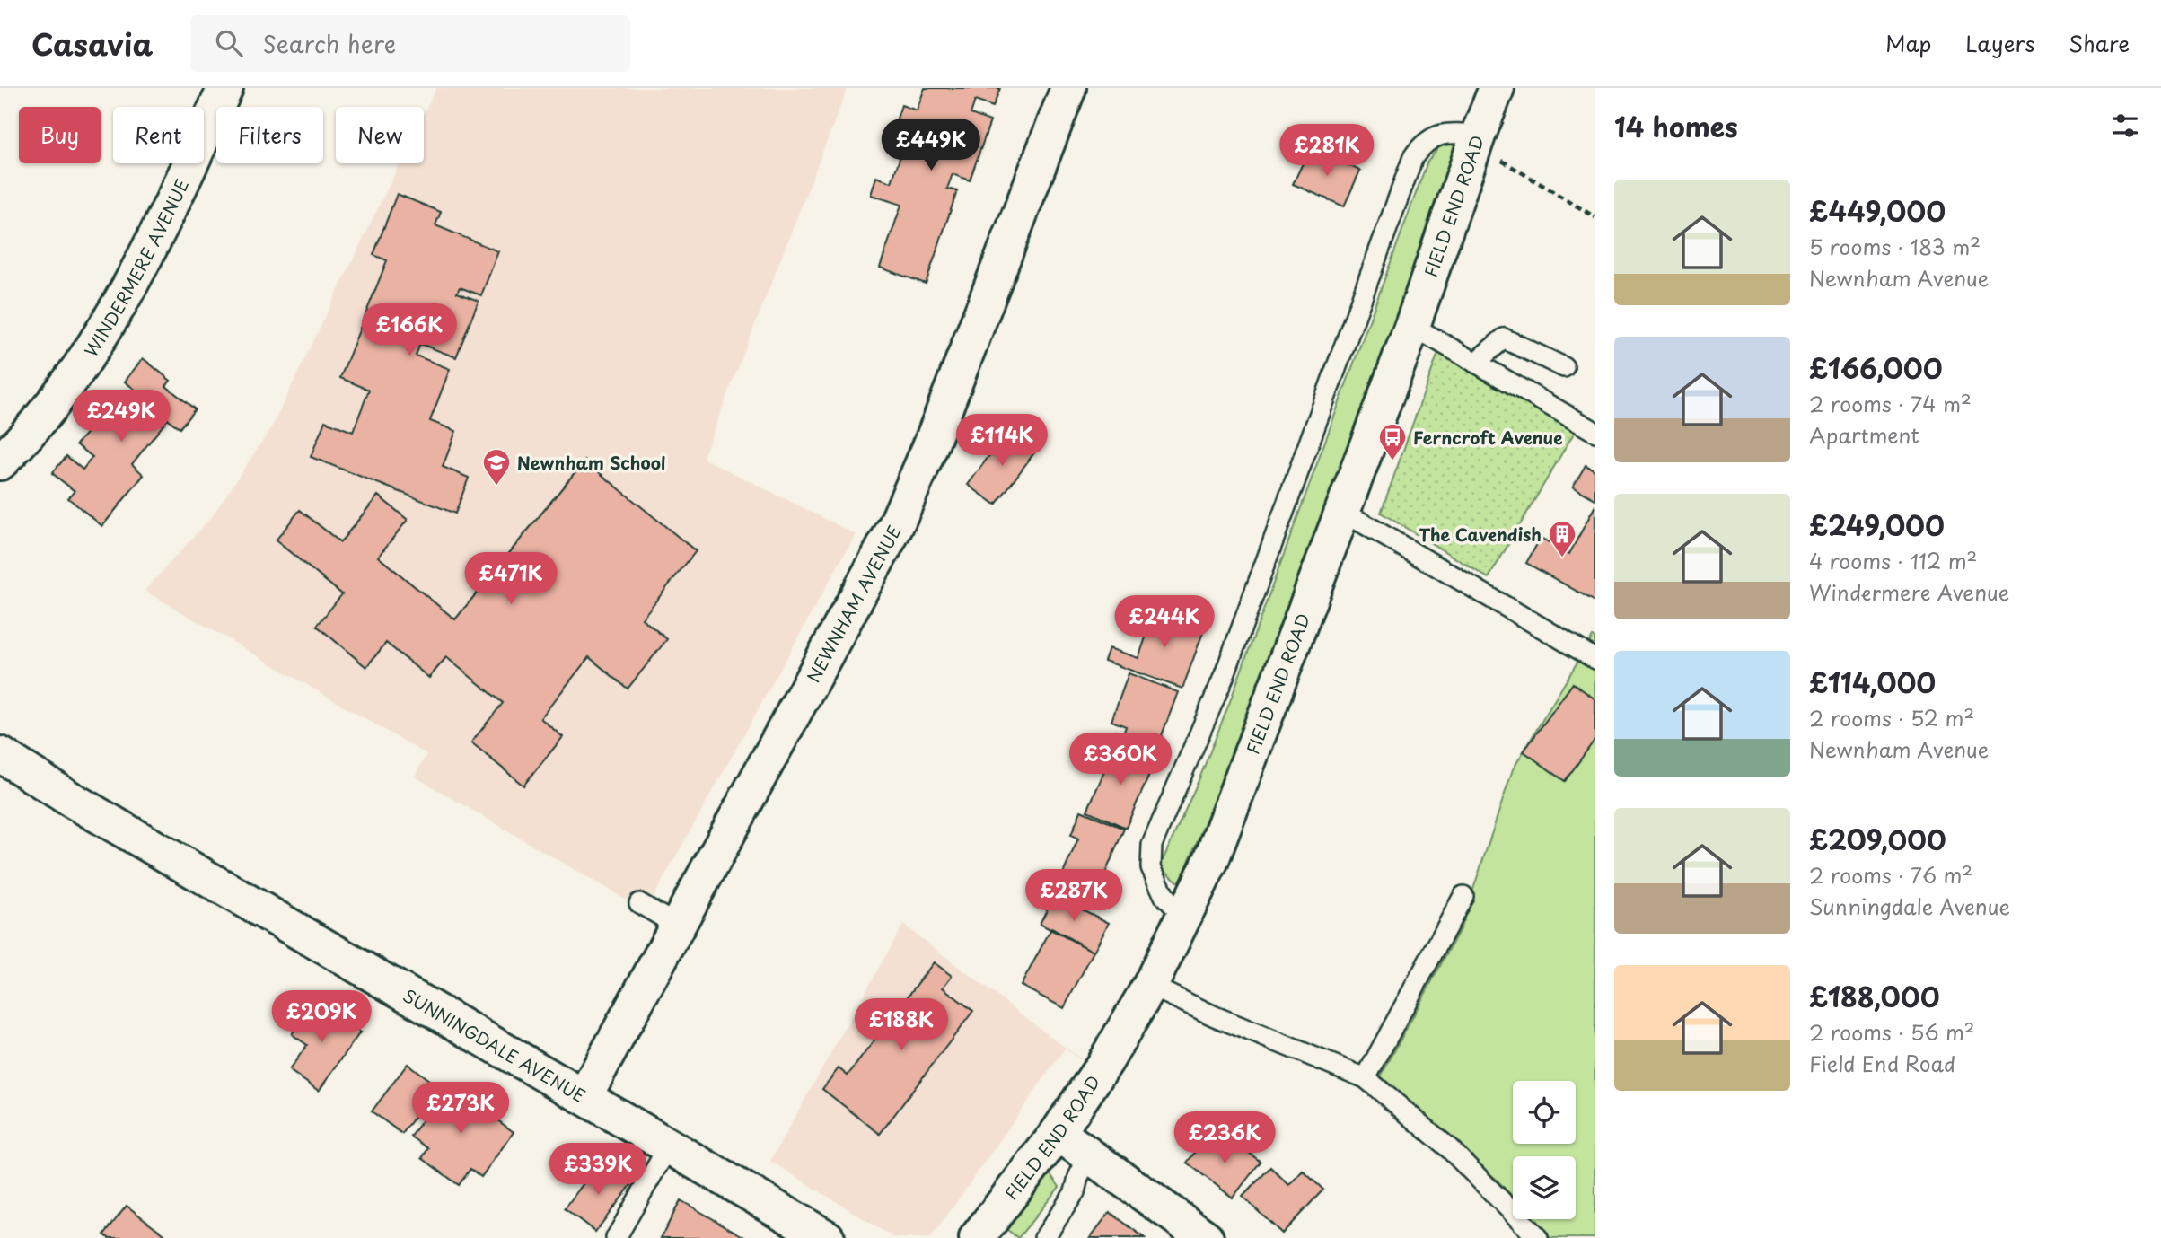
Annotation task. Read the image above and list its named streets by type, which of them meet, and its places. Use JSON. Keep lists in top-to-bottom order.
{
  "streets": {
    "street": [
      "FIELD END ROAD",
      "WINDERMERE AVENUE",
      "NEWNHAM AVENUE",
      "SUNNINGDALE AVENUE"
    ]
  },
  "crossings": [
    ["NEWNHAM AVENUE", "SUNNINGDALE AVENUE"]
  ],
  "places": {
    "bus stop": ["Ferncroft Avenue"],
    "school or university": ["Newnham School"],
    "building": ["The Cavendish"]
  },
  "page": {
    "header": "Casavia",
    "search": "Search here",
    "nav": ["Map", "Layers", "Share"],
    "heading": "14 homes",
    "chip": [
      "Buy",
      "Rent",
      "Filters",
      "New"
    ],
    "price": [
      "£449K",
      "£281K",
      "£166K",
      "£249K",
      "£114K",
      "£471K",
      "£244K",
      "£360K",
      "£287K",
      "£209K",
      "£188K",
      "£273K",
      "£236K",
      "£339K"
    ],
    "list": [
      {
        "name": "£449,000",
        "note": "5 rooms · 183 m² · Newnham Avenue"
      },
      {
        "name": "£166,000",
        "note": "2 rooms · 74 m² · Apartment"
      },
      {
        "name": "£249,000",
        "note": "4 rooms · 112 m² · Windermere Avenue"
      },
      {
        "name": "£114,000",
        "note": "2 rooms · 52 m² · Newnham Avenue"
      },
      {
        "name": "£209,000",
        "note": "2 rooms · 76 m² · Sunningdale Avenue"
      },
      {
        "name": "£188,000",
        "note": "2 rooms · 56 m² · Field End Road"
      }
    ]
  }
}
